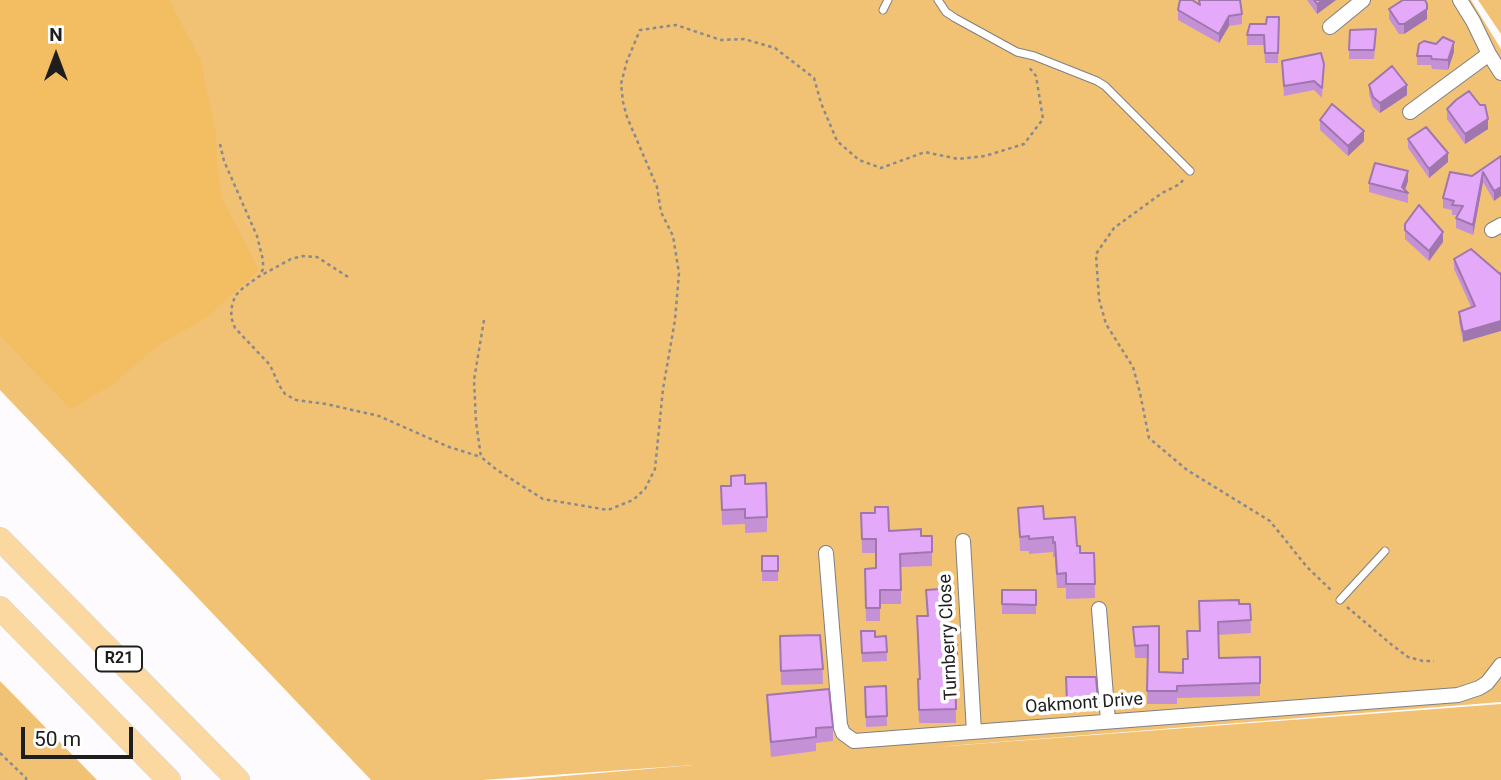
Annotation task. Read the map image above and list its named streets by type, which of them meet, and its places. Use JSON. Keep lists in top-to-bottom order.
{
  "streets": {
    "highway": ["R21"],
    "street": ["Turnberry Close", "Oakmont Drive"]
  },
  "crossings": [
    ["Turnberry Close", "Oakmont Drive"]
  ],
  "scale_bar": "50 m",
  "north": "top"
}
